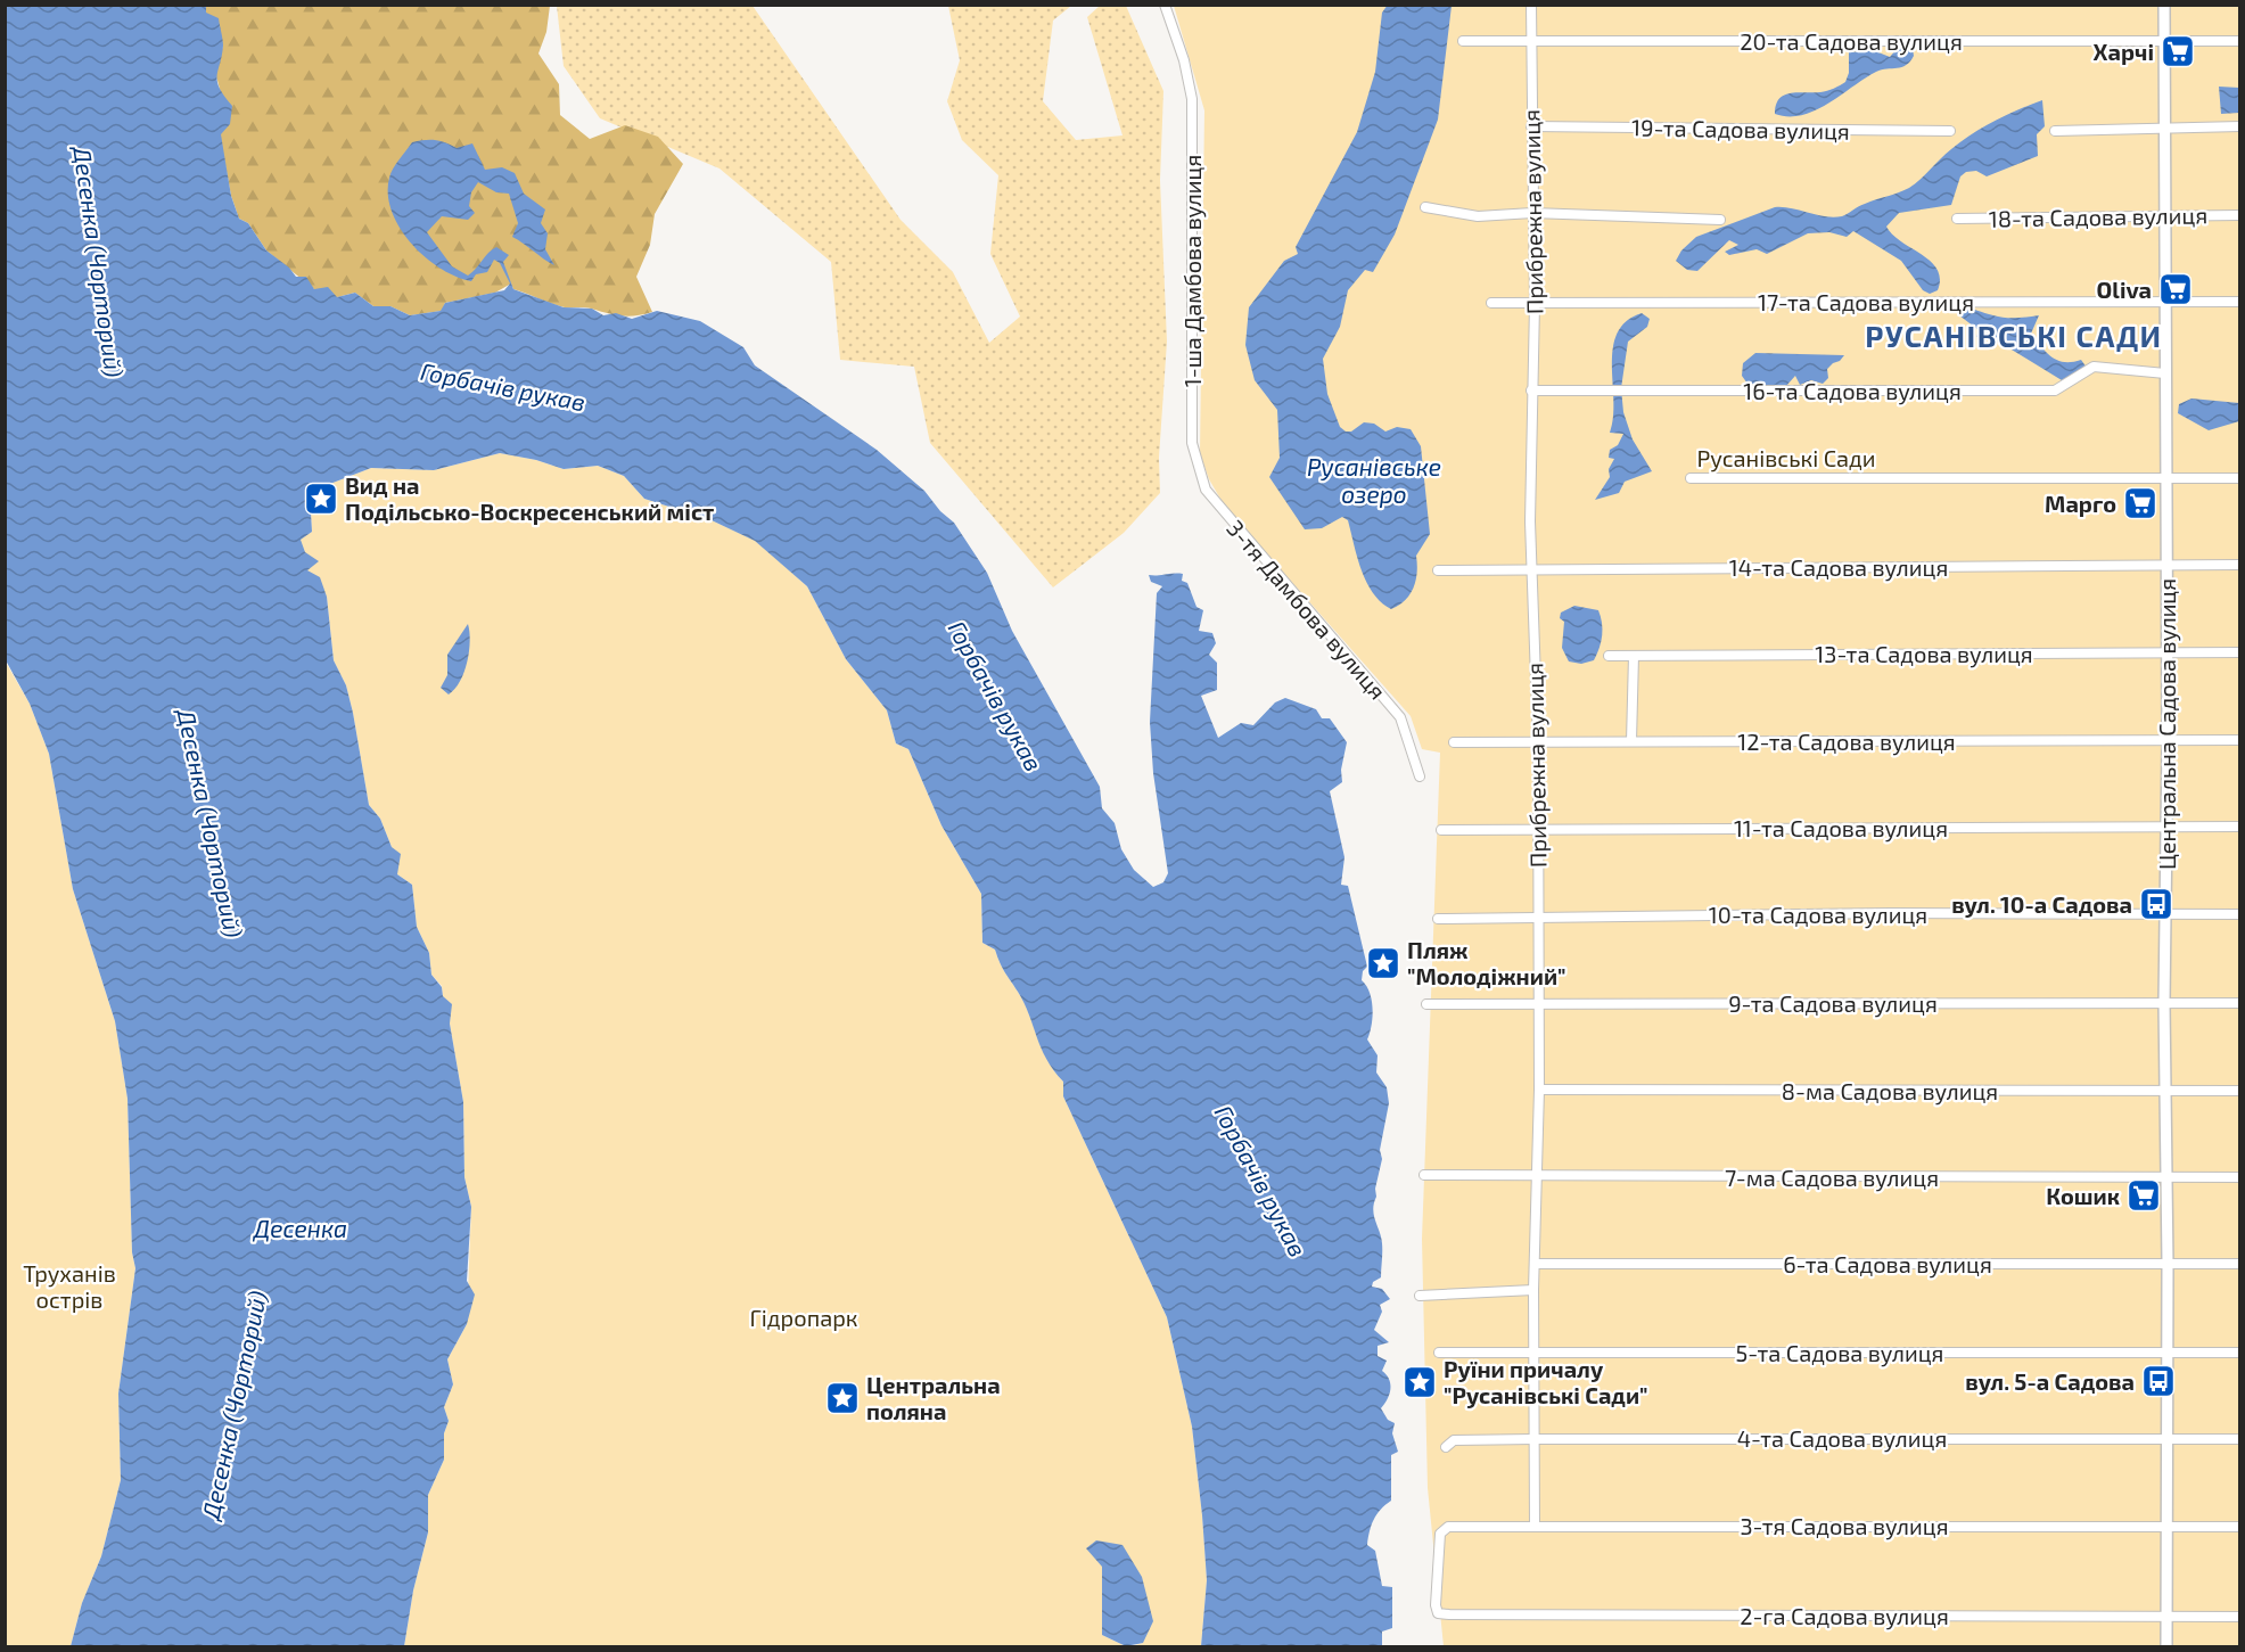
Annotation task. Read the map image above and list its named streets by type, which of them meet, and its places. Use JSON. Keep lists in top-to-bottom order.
{
  "streets": {
    "main road": ["Центральна Садова вулиця"],
    "street": [
      "20-та Садова вулиця",
      "19-та Садова вулиця",
      "Прибрежна вулиця",
      "18-та Садова вулиця",
      "1-ша Дамбова вулиця",
      "17-та Садова вулиця",
      "16-та Садова вулиця",
      "14-та Садова вулиця",
      "3-тя Дамбова вулиця",
      "13-та Садова вулиця",
      "12-та Садова вулиця",
      "11-та Садова вулиця",
      "10-та Садова вулиця",
      "9-та Садова вулиця",
      "8-ма Садова вулиця",
      "7-ма Садова вулиця",
      "6-та Садова вулиця",
      "5-та Садова вулиця",
      "4-та Садова вулиця",
      "3-тя Садова вулиця",
      "2-га Садова вулиця"
    ]
  },
  "crossings": [
    ["20-та Садова вулиця", "Прибрежна вулиця"],
    ["20-та Садова вулиця", "Центральна Садова вулиця"],
    ["19-та Садова вулиця", "Прибрежна вулиця"],
    ["Прибрежна вулиця", "17-та Садова вулиця"],
    ["Прибрежна вулиця", "16-та Садова вулиця"],
    ["Прибрежна вулиця", "14-та Садова вулиця"],
    ["Прибрежна вулиця", "12-та Садова вулиця"],
    ["Прибрежна вулиця", "11-та Садова вулиця"],
    ["Прибрежна вулиця", "10-та Садова вулиця"],
    ["Прибрежна вулиця", "9-та Садова вулиця"],
    ["Прибрежна вулиця", "8-ма Садова вулиця"],
    ["Прибрежна вулиця", "7-ма Садова вулиця"],
    ["Прибрежна вулиця", "6-та Садова вулиця"],
    ["Прибрежна вулиця", "5-та Садова вулиця"],
    ["Прибрежна вулиця", "4-та Садова вулиця"],
    ["Прибрежна вулиця", "3-тя Садова вулиця"],
    ["18-та Садова вулиця", "Центральна Садова вулиця"],
    ["1-ша Дамбова вулиця", "3-тя Дамбова вулиця"],
    ["17-та Садова вулиця", "Центральна Садова вулиця"],
    ["16-та Садова вулиця", "Центральна Садова вулиця"],
    ["14-та Садова вулиця", "Центральна Садова вулиця"],
    ["13-та Садова вулиця", "Центральна Садова вулиця"],
    ["Центральна Садова вулиця", "12-та Садова вулиця"],
    ["Центральна Садова вулиця", "11-та Садова вулиця"],
    ["Центральна Садова вулиця", "10-та Садова вулиця"],
    ["Центральна Садова вулиця", "9-та Садова вулиця"],
    ["Центральна Садова вулиця", "8-ма Садова вулиця"],
    ["Центральна Садова вулиця", "7-ма Садова вулиця"],
    ["Центральна Садова вулиця", "6-та Садова вулиця"],
    ["Центральна Садова вулиця", "5-та Садова вулиця"],
    ["Центральна Садова вулиця", "4-та Садова вулиця"],
    ["Центральна Садова вулиця", "3-тя Садова вулиця"],
    ["Центральна Садова вулиця", "2-га Садова вулиця"],
    ["3-тя Садова вулиця", "2-га Садова вулиця"]
  ],
  "districts": ["РУСАНІВСЬКІ САДИ"],
  "water": [
    "Десенка (Чорторий)",
    "Горбачів рукав",
    "Русанівське озеро",
    "Десенка"
  ],
  "parks": ["Русанівські Сади", "Труханів острів", "Гідропарк"],
  "places": {
    "supermarket": [
      "Харчі",
      "Oliva",
      "Марго",
      "Кошик"
    ],
    "place": [
      "Вид на Подільсько-Воскресенський міст",
      "Пляж \"Молодіжний\"",
      "Руїни причалу \"Русанівські Сади\"",
      "Центральна поляна"
    ],
    "bus stop": ["вул. 10-а Садова", "вул. 5-а Садова"]
  }
}
